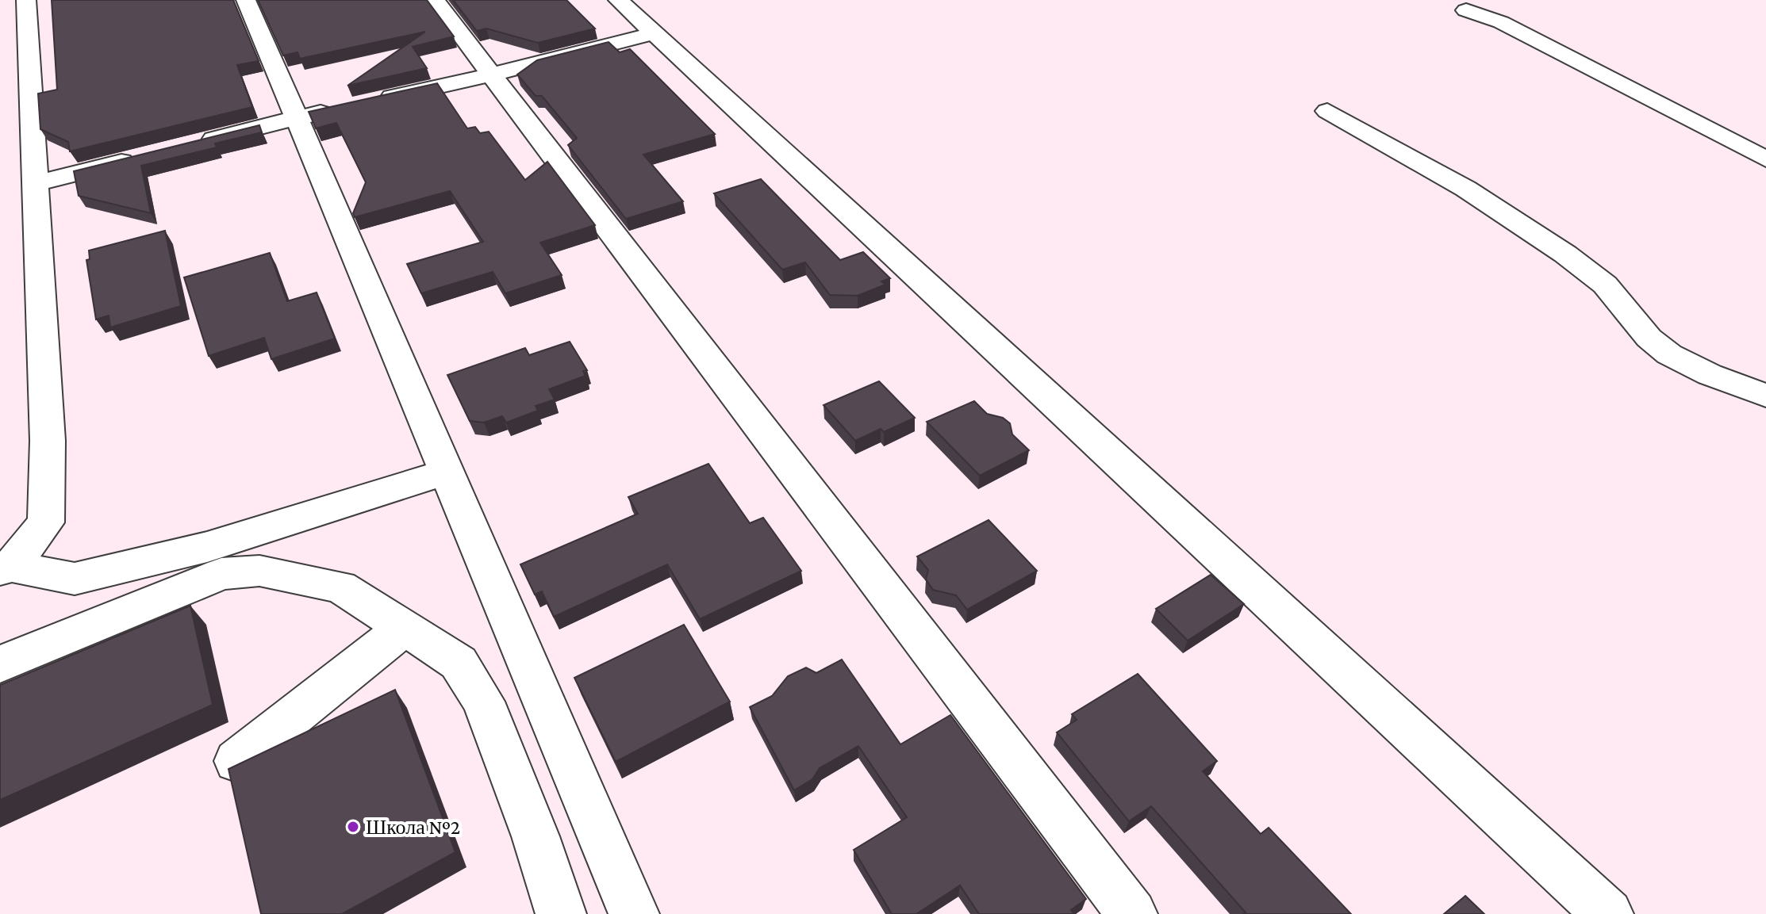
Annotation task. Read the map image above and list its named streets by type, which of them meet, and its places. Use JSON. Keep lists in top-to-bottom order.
{
  "places": ["Школа №2"]
}
